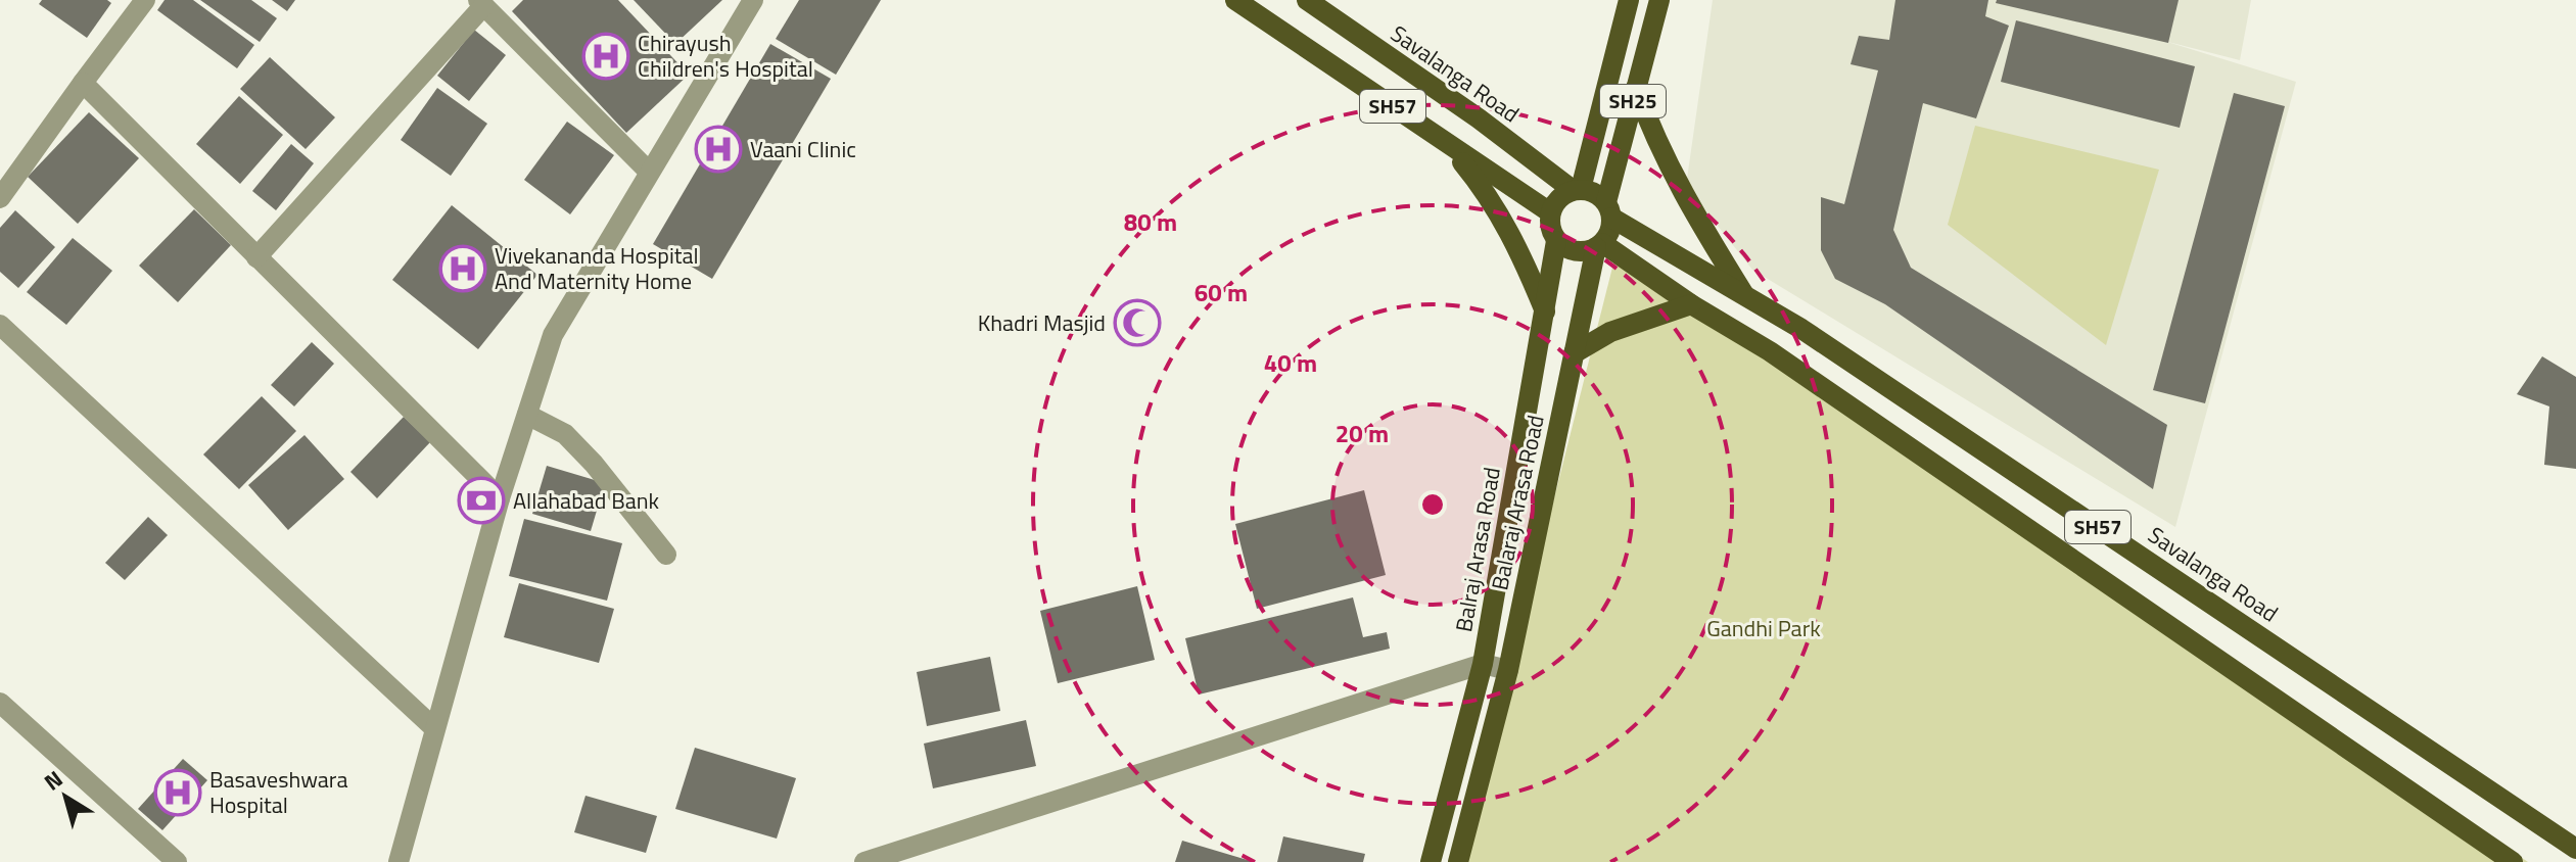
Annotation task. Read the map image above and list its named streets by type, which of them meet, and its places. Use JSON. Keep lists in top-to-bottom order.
{
  "streets": {
    "main road": [
      "Savalanga Road",
      "SH25",
      "SH57",
      "Balaraj Arasa Road",
      "Balraj Arasa Road"
    ]
  },
  "crossings": [
    ["Savalanga Road", "SH25"],
    ["Savalanga Road", "SH57"],
    ["Savalanga Road", "Balaraj Arasa Road"],
    ["Savalanga Road", "Balraj Arasa Road"],
    ["SH25", "SH57"],
    ["SH25", "Balaraj Arasa Road"],
    ["SH25", "Balraj Arasa Road"],
    ["SH57", "Balaraj Arasa Road"],
    ["SH57", "Balraj Arasa Road"],
    ["Balaraj Arasa Road", "Balraj Arasa Road"]
  ],
  "parks": ["Gandhi Park"],
  "places": {
    "hospital": [
      "Chirayush Children's Hospital",
      "Vaani Clinic",
      "Vivekananda Hospital And Maternity Home",
      "Basaveshwara Hospital"
    ],
    "mosque": ["Khadri Masjid"],
    "bank": ["Allahabad Bank"]
  },
  "north": "top left",
  "rings": [
    "80 m",
    "60 m",
    "40 m",
    "20 m"
  ]
}
